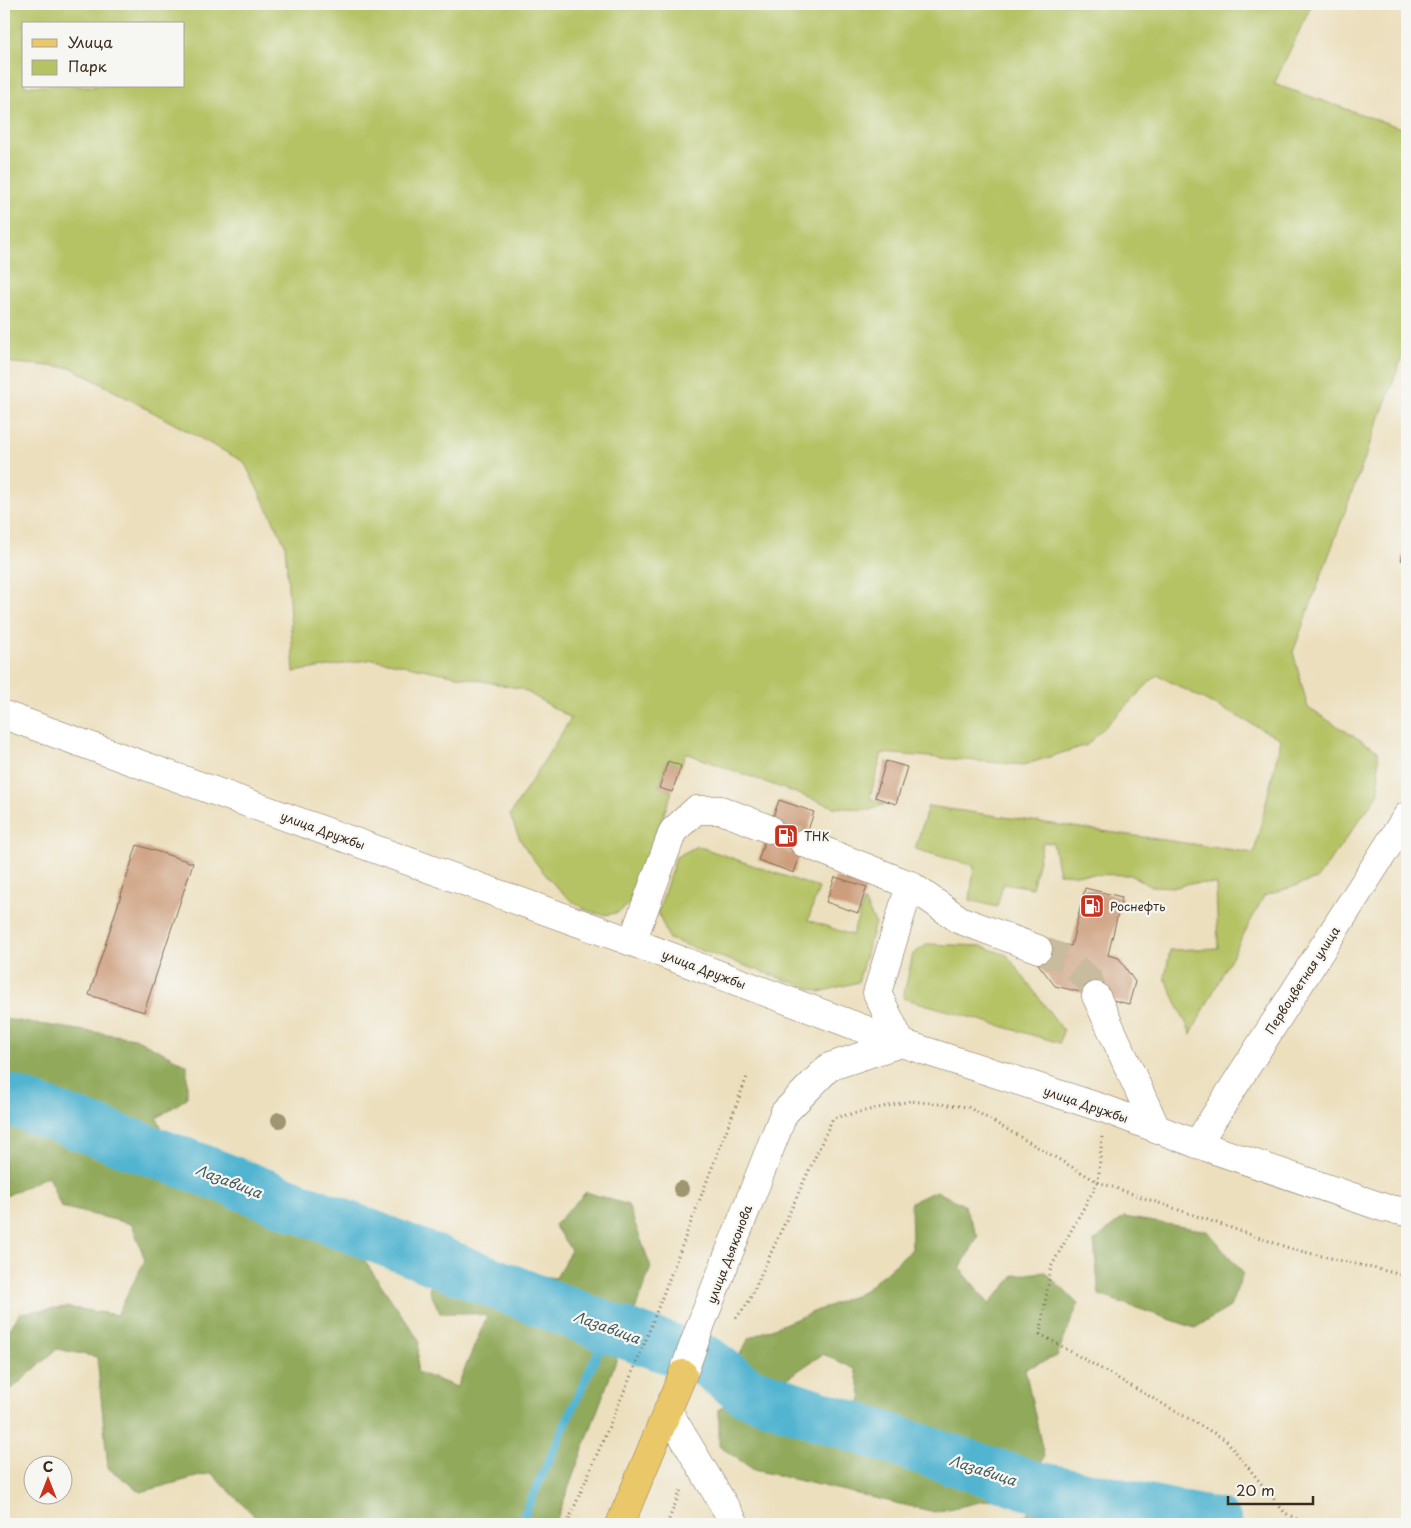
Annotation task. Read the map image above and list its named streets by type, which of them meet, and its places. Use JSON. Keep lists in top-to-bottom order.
{
  "streets": {
    "main road": ["улица Дьяконова"],
    "street": ["улица Дружбы", "Первоцветная улица"]
  },
  "crossings": [
    ["улица Дружбы", "Первоцветная улица"],
    ["улица Дружбы", "улица Дьяконова"]
  ],
  "water": ["Лазавица"],
  "places": {
    "fuel station": ["ТНК", "Роснефть"]
  },
  "legend": ["Улица", "Парк"],
  "scale_bar": "20 m",
  "north": "top"
}
